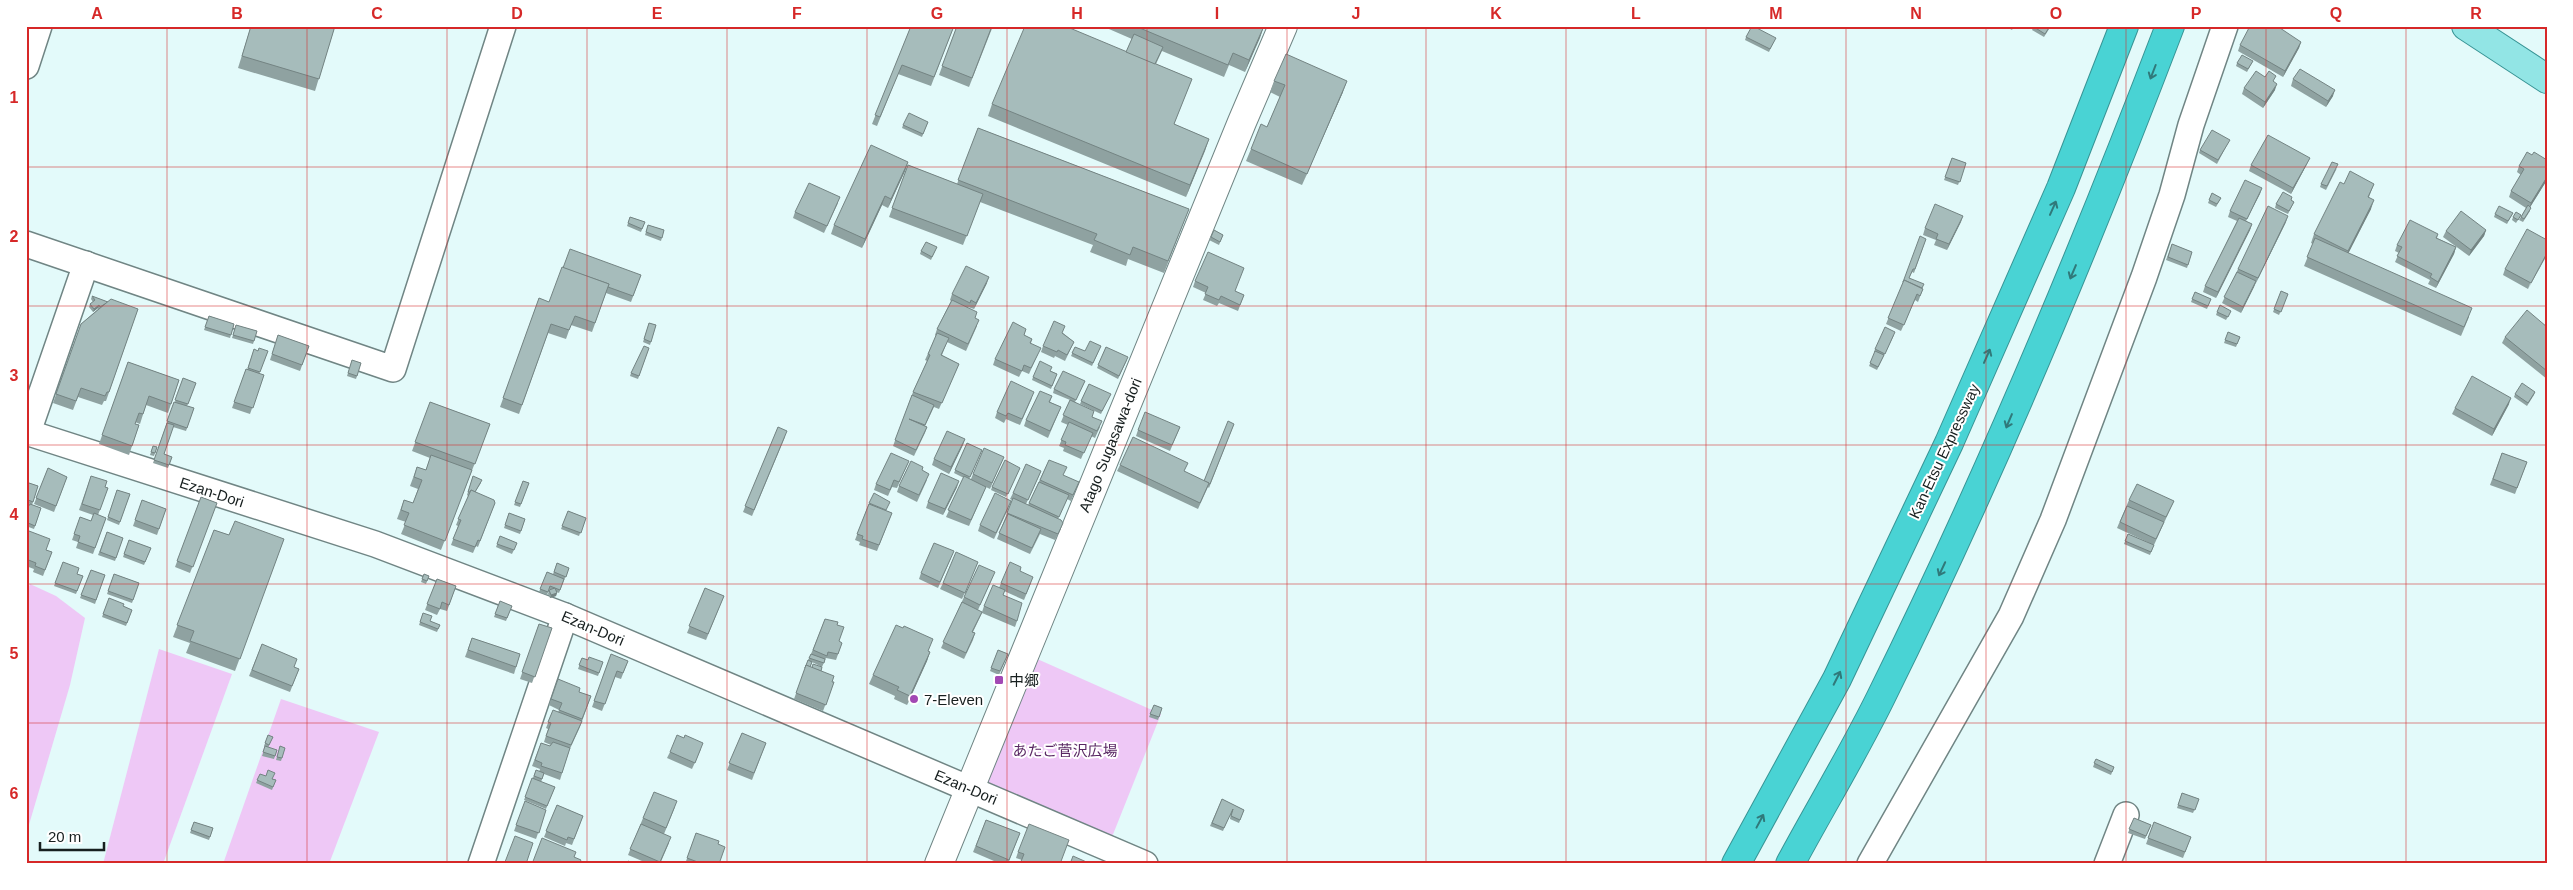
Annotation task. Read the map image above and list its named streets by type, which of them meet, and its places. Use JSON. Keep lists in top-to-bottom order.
{
  "streets": {
    "highway": ["Kan-Etsu Expressway"],
    "street": ["Atago Sugasawa-dori", "Ezan-Dori"]
  },
  "crossings": [
    ["Atago Sugasawa-dori", "Ezan-Dori"]
  ],
  "parks": ["あたご菅沢広場"],
  "places": {
    "transit": ["中郷"],
    "other": ["7-Eleven"]
  },
  "scale_bar": "20 m",
  "grid": {
    "columns": [
      "A",
      "B",
      "C",
      "D",
      "E",
      "F",
      "G",
      "H",
      "I",
      "J",
      "K",
      "L",
      "M",
      "N",
      "O",
      "P",
      "Q",
      "R"
    ],
    "rows": [
      "1",
      "2",
      "3",
      "4",
      "5",
      "6"
    ]
  }
}
